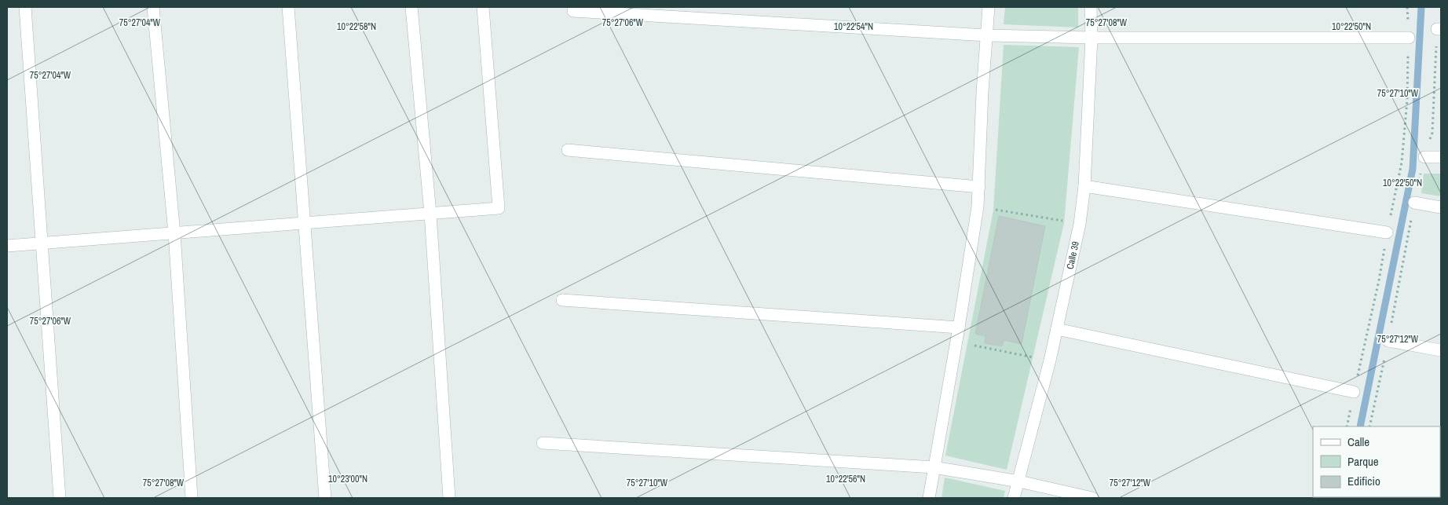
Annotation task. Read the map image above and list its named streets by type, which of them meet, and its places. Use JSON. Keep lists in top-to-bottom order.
{
  "streets": {
    "street": ["Calle 39"]
  },
  "legend": ["Calle", "Parque", "Edificio"],
  "coordinates": [
    "75°27'06\"W",
    "75°27'08\"W",
    "75°27'04\"W",
    "10°22'58\"N",
    "10°22'54\"N",
    "10°22'50\"N",
    "75°27'10\"W",
    "75°27'12\"W",
    "10°23'00\"N",
    "10°22'56\"N"
  ]
}
